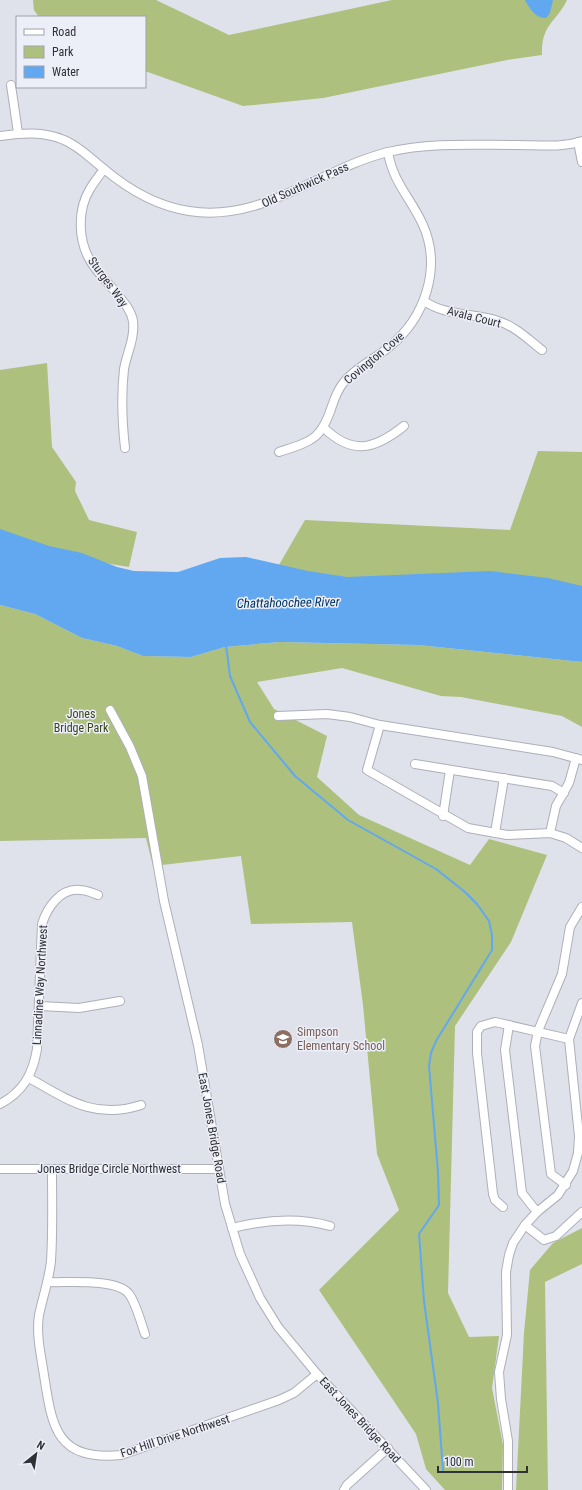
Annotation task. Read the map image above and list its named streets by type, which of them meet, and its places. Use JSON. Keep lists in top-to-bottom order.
{
  "streets": {
    "street": [
      "Old Southwick Pass",
      "Sturges Way",
      "Avala Court",
      "Covington Cove",
      "Linnadine Way Northwest",
      "East Jones Bridge Road",
      "Jones Bridge Circle Northwest",
      "Fox Hill Drive Northwest"
    ]
  },
  "crossings": [
    ["Old Southwick Pass", "Sturges Way"],
    ["Old Southwick Pass", "Covington Cove"],
    ["Avala Court", "Covington Cove"],
    ["East Jones Bridge Road", "Jones Bridge Circle Northwest"],
    ["East Jones Bridge Road", "Fox Hill Drive Northwest"],
    ["Jones Bridge Circle Northwest", "Fox Hill Drive Northwest"]
  ],
  "water": ["Chattahoochee River"],
  "parks": ["Jones Bridge Park"],
  "places": {
    "school or university": ["Simpson Elementary School"]
  },
  "legend": ["Road", "Park", "Water"],
  "scale_bar": "100 m",
  "north": "top right"
}
